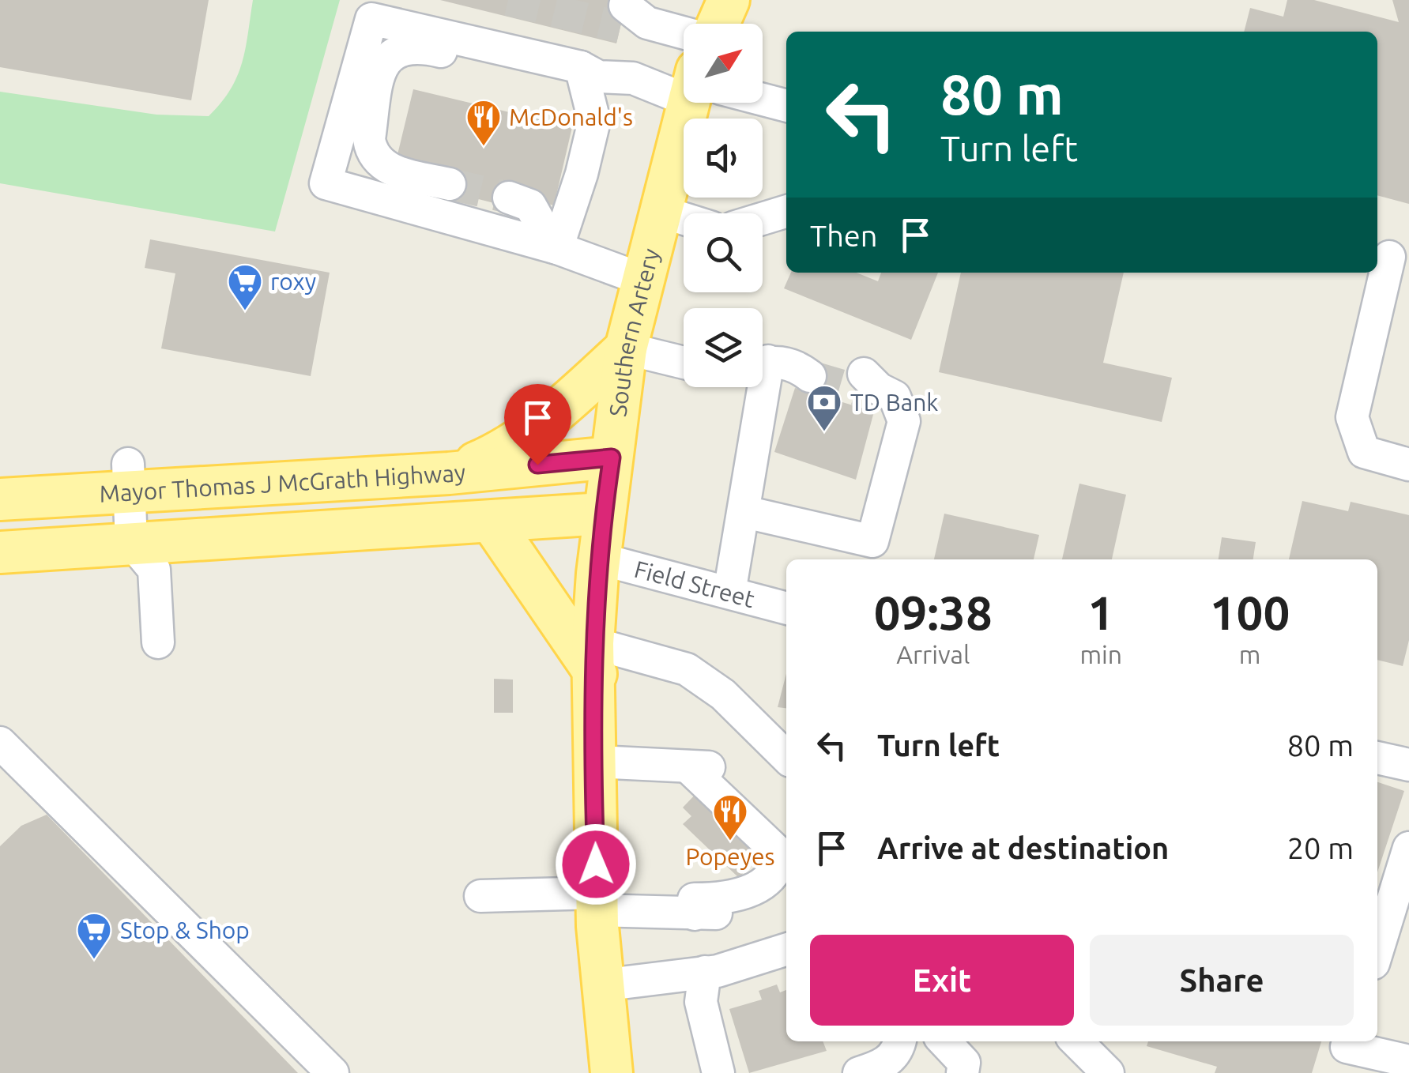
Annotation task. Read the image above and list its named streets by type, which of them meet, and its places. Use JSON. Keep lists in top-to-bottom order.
{
  "streets": {
    "main road": ["Southern Artery", "Mayor Thomas J McGrath Highway"],
    "street": ["Field Street"]
  },
  "crossings": [
    ["Southern Artery", "Mayor Thomas J McGrath Highway"],
    ["Southern Artery", "Field Street"]
  ],
  "places": {
    "restaurant": ["McDonald's", "Popeyes"],
    "supermarket": ["roxy", "Stop & Shop"],
    "bank": ["TD Bank"]
  },
  "north": "top right",
  "page": {
    "turn": ["80 m", "Turn left"],
    "then": "Then",
    "eta": [
      "09:38",
      "Arrival",
      "1",
      "min",
      "100",
      "m"
    ],
    "list": [
      {
        "name": "Turn left",
        "value": "80 m"
      },
      {
        "name": "Arrive at destination",
        "value": "20 m"
      }
    ],
    "buttons": ["Exit", "Share"]
  }
}
